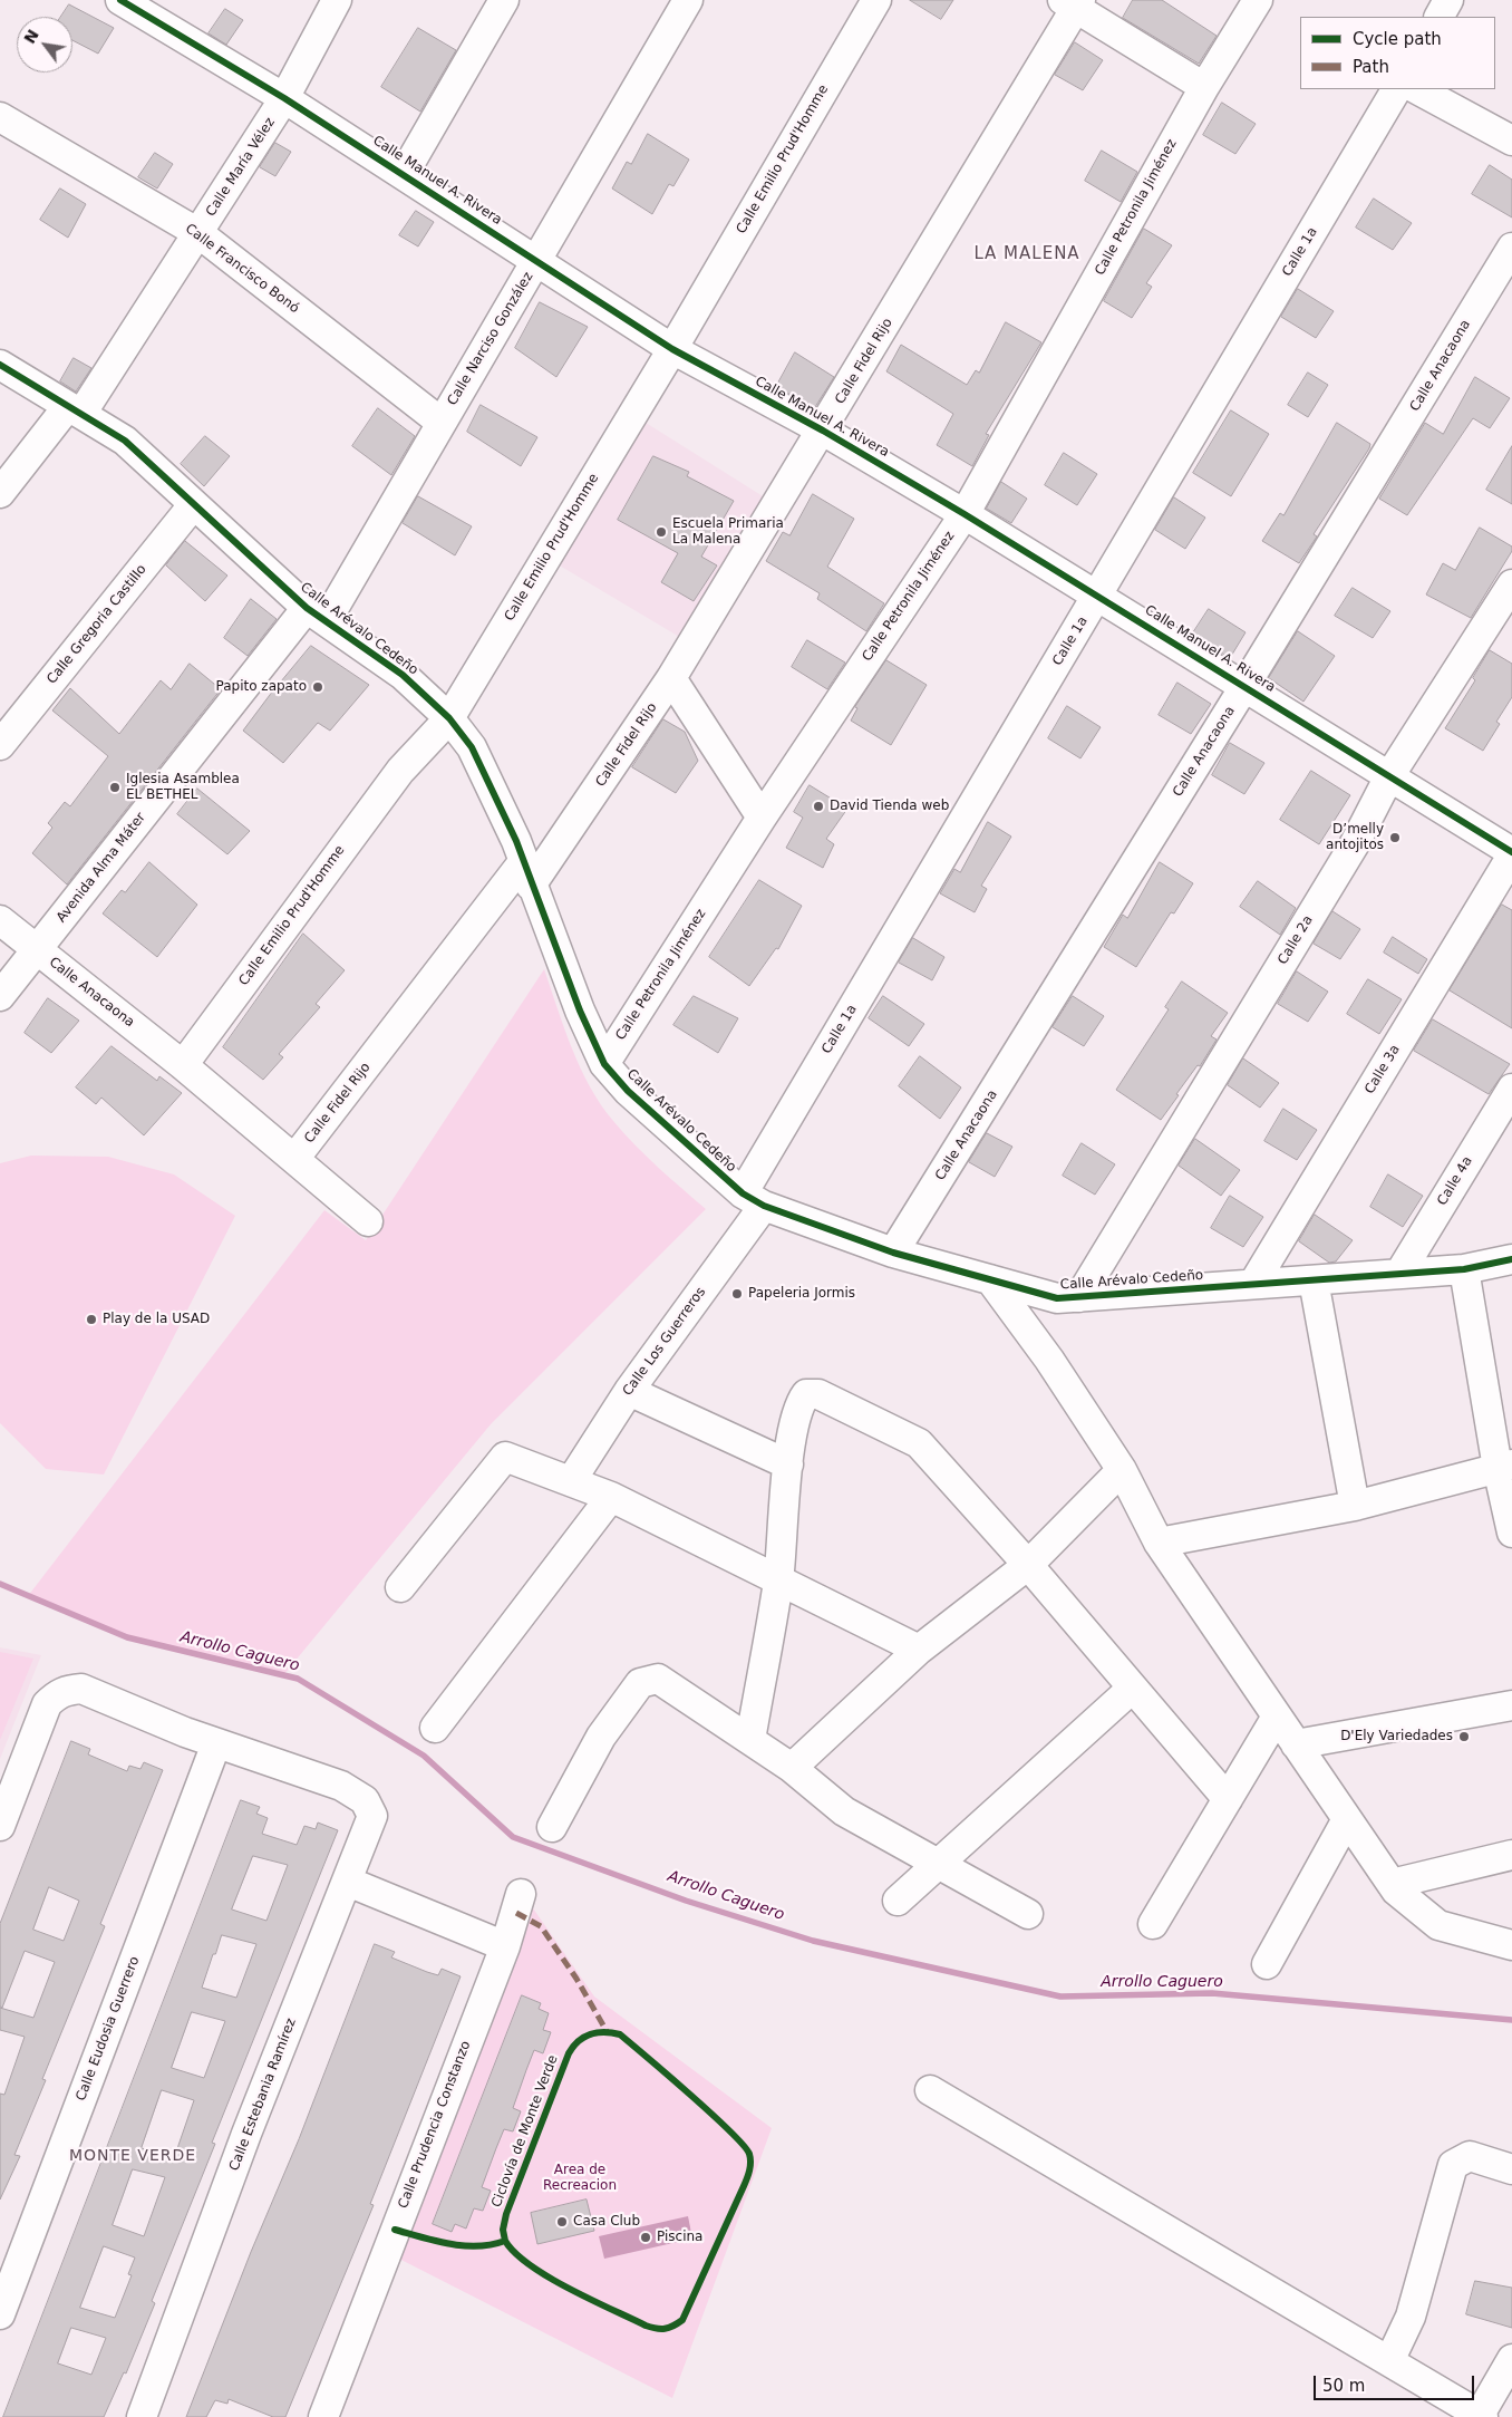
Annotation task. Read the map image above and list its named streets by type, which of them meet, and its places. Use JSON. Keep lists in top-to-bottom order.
{
  "streets": {
    "street": [
      "Calle Emilio Prud'Homme",
      "Calle María Vélez",
      "Calle Manuel A. Rivera",
      "Calle Petronila Jiménez",
      "Calle 1a",
      "Calle Francisco Bonó",
      "Calle Narciso González",
      "Calle Fidel Rijo",
      "Calle Anacaona",
      "Calle Gregoria Castillo",
      "Calle Arévalo Cedeño",
      "Avenida Alma Máter",
      "Calle 2a",
      "Calle 3a",
      "Calle 4a",
      "Calle Los Guerreros",
      "Calle Eudosia Guerrero",
      "Calle Estebania Ramírez",
      "Calle Prudencia Constanzo"
    ],
    "cycle path": ["Ciclovía de Monte Verde"]
  },
  "crossings": [
    ["Calle Emilio Prud'Homme", "Calle Manuel A. Rivera"],
    ["Calle Emilio Prud'Homme", "Calle Anacaona"],
    ["Calle Emilio Prud'Homme", "Calle Arévalo Cedeño"],
    ["Calle María Vélez", "Calle Manuel A. Rivera"],
    ["Calle María Vélez", "Calle Francisco Bonó"],
    ["Calle María Vélez", "Calle Arévalo Cedeño"],
    ["Calle Manuel A. Rivera", "Calle Petronila Jiménez"],
    ["Calle Manuel A. Rivera", "Calle 1a"],
    ["Calle Manuel A. Rivera", "Calle Narciso González"],
    ["Calle Manuel A. Rivera", "Calle Fidel Rijo"],
    ["Calle Manuel A. Rivera", "Calle Anacaona"],
    ["Calle Manuel A. Rivera", "Calle 2a"],
    ["Calle Manuel A. Rivera", "Calle 3a"],
    ["Calle Petronila Jiménez", "Calle Arévalo Cedeño"],
    ["Calle 1a", "Calle Arévalo Cedeño"],
    ["Calle 1a", "Calle Los Guerreros"],
    ["Calle Francisco Bonó", "Calle Narciso González"],
    ["Calle Narciso González", "Calle Arévalo Cedeño"],
    ["Calle Narciso González", "Avenida Alma Máter"],
    ["Calle Fidel Rijo", "Calle Anacaona"],
    ["Calle Fidel Rijo", "Calle Arévalo Cedeño"],
    ["Calle Anacaona", "Calle Arévalo Cedeño"],
    ["Calle Anacaona", "Avenida Alma Máter"],
    ["Calle Gregoria Castillo", "Calle Arévalo Cedeño"],
    ["Calle Arévalo Cedeño", "Avenida Alma Máter"],
    ["Calle Arévalo Cedeño", "Calle 2a"],
    ["Calle Arévalo Cedeño", "Calle 3a"],
    ["Calle Arévalo Cedeño", "Calle 4a"],
    ["Calle Arévalo Cedeño", "Calle Los Guerreros"],
    ["Calle Eudosia Guerrero", "Calle Estebania Ramírez"]
  ],
  "districts": ["LA MALENA", "MONTE VERDE"],
  "water": ["Arrollo Caguero"],
  "parks": ["Area de Recreacion"],
  "places": [
    "Escuela Primaria La Malena",
    "Papito zapato",
    "Iglesia Asamblea EL BETHEL",
    "David Tienda web",
    "D’melly antojitos",
    "Papeleria Jormis",
    "Play de la USAD",
    "D'Ely Variedades",
    "Casa Club",
    "Piscina"
  ],
  "legend": ["Cycle path", "Path"],
  "scale_bar": "50 m",
  "north": "top left"
}
